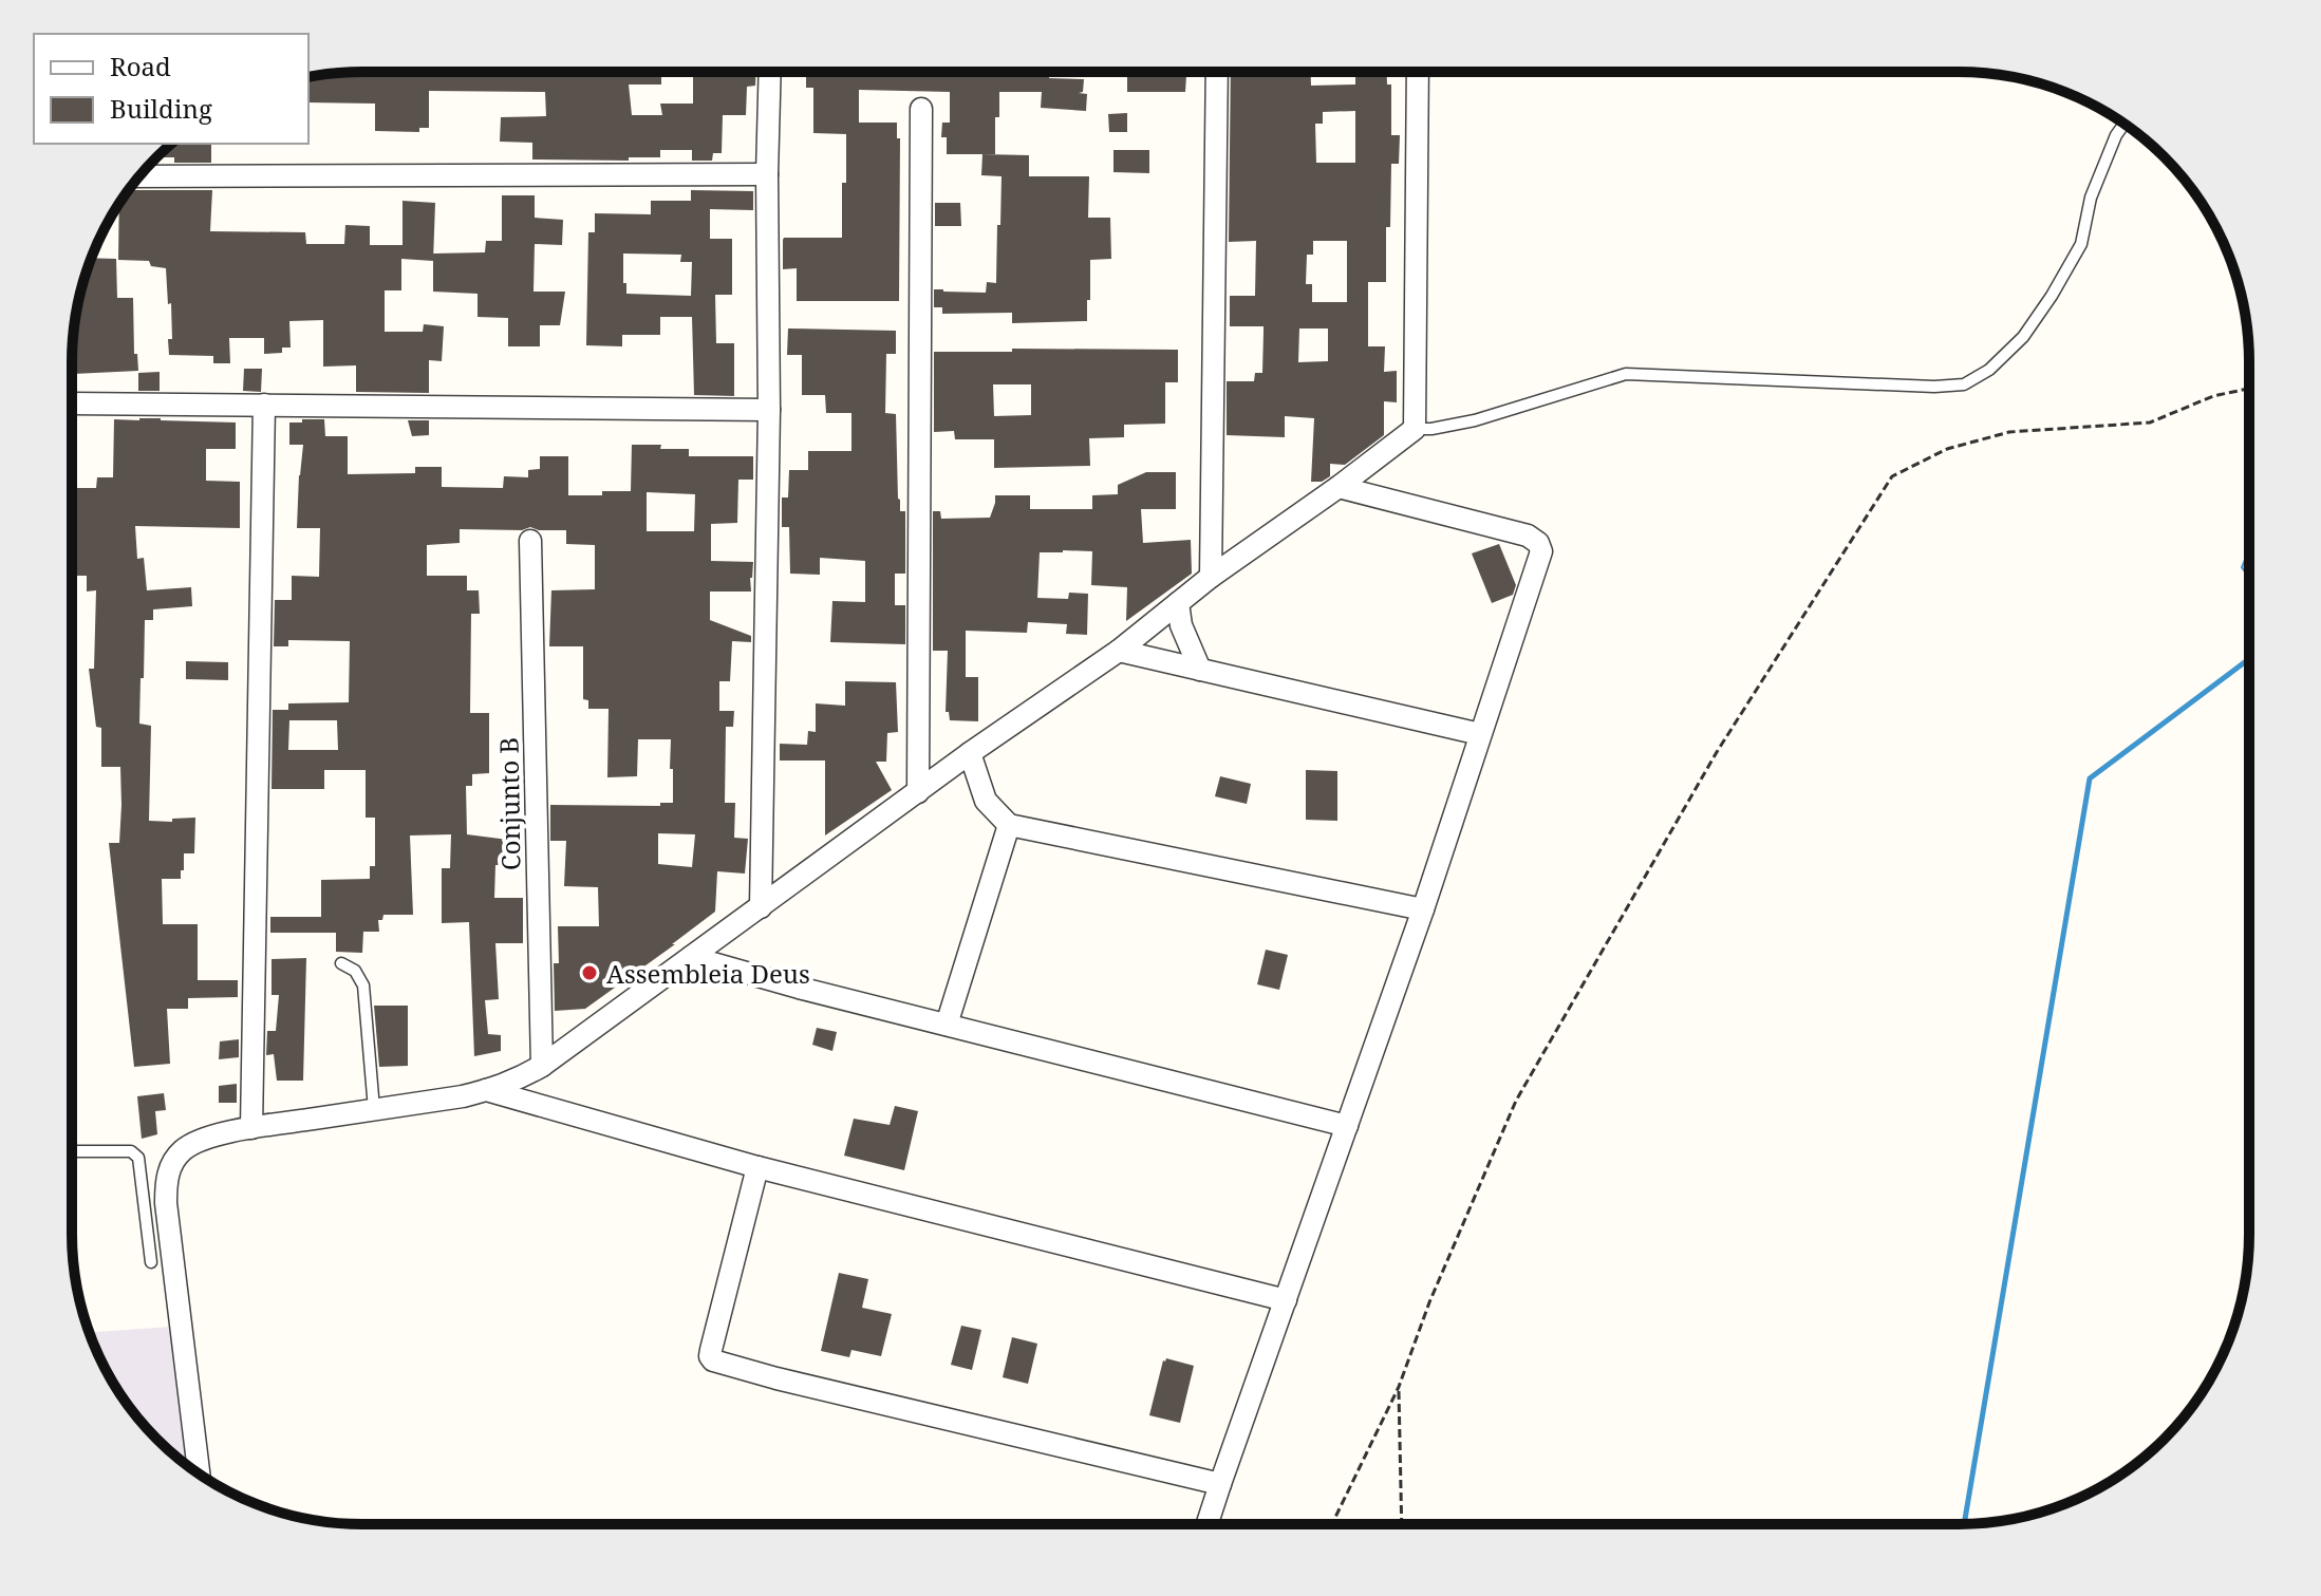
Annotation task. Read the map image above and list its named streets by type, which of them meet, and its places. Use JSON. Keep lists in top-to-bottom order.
{
  "streets": {
    "street": ["Conjunto B"]
  },
  "places": ["Assembleia Deus"],
  "legend": ["Road", "Building"]
}
